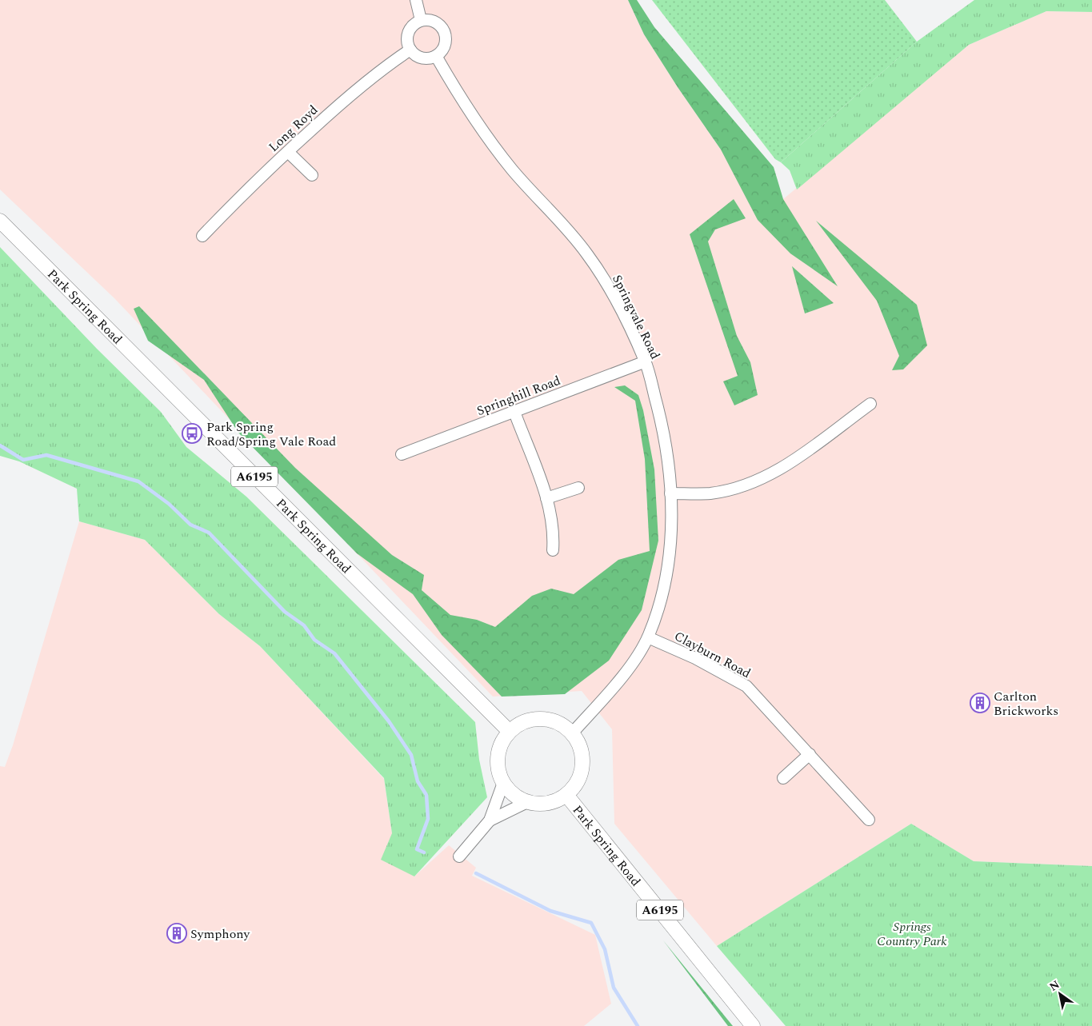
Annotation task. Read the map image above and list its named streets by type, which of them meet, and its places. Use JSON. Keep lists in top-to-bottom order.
{
  "streets": {
    "main road": ["Park Spring Road", "A6195"],
    "street": [
      "Long Royd",
      "Springvale Road",
      "Springhill Road",
      "Clayburn Road"
    ]
  },
  "crossings": [
    ["Long Royd", "Springvale Road"],
    ["Park Spring Road", "Springvale Road"],
    ["Springvale Road", "Springhill Road"],
    ["Springvale Road", "Clayburn Road"]
  ],
  "parks": ["Springs Country Park"],
  "places": {
    "bus stop": ["Park Spring Road/Spring Vale Road"],
    "building": ["Carlton Brickworks", "Symphony"]
  },
  "north": "top left"
}
